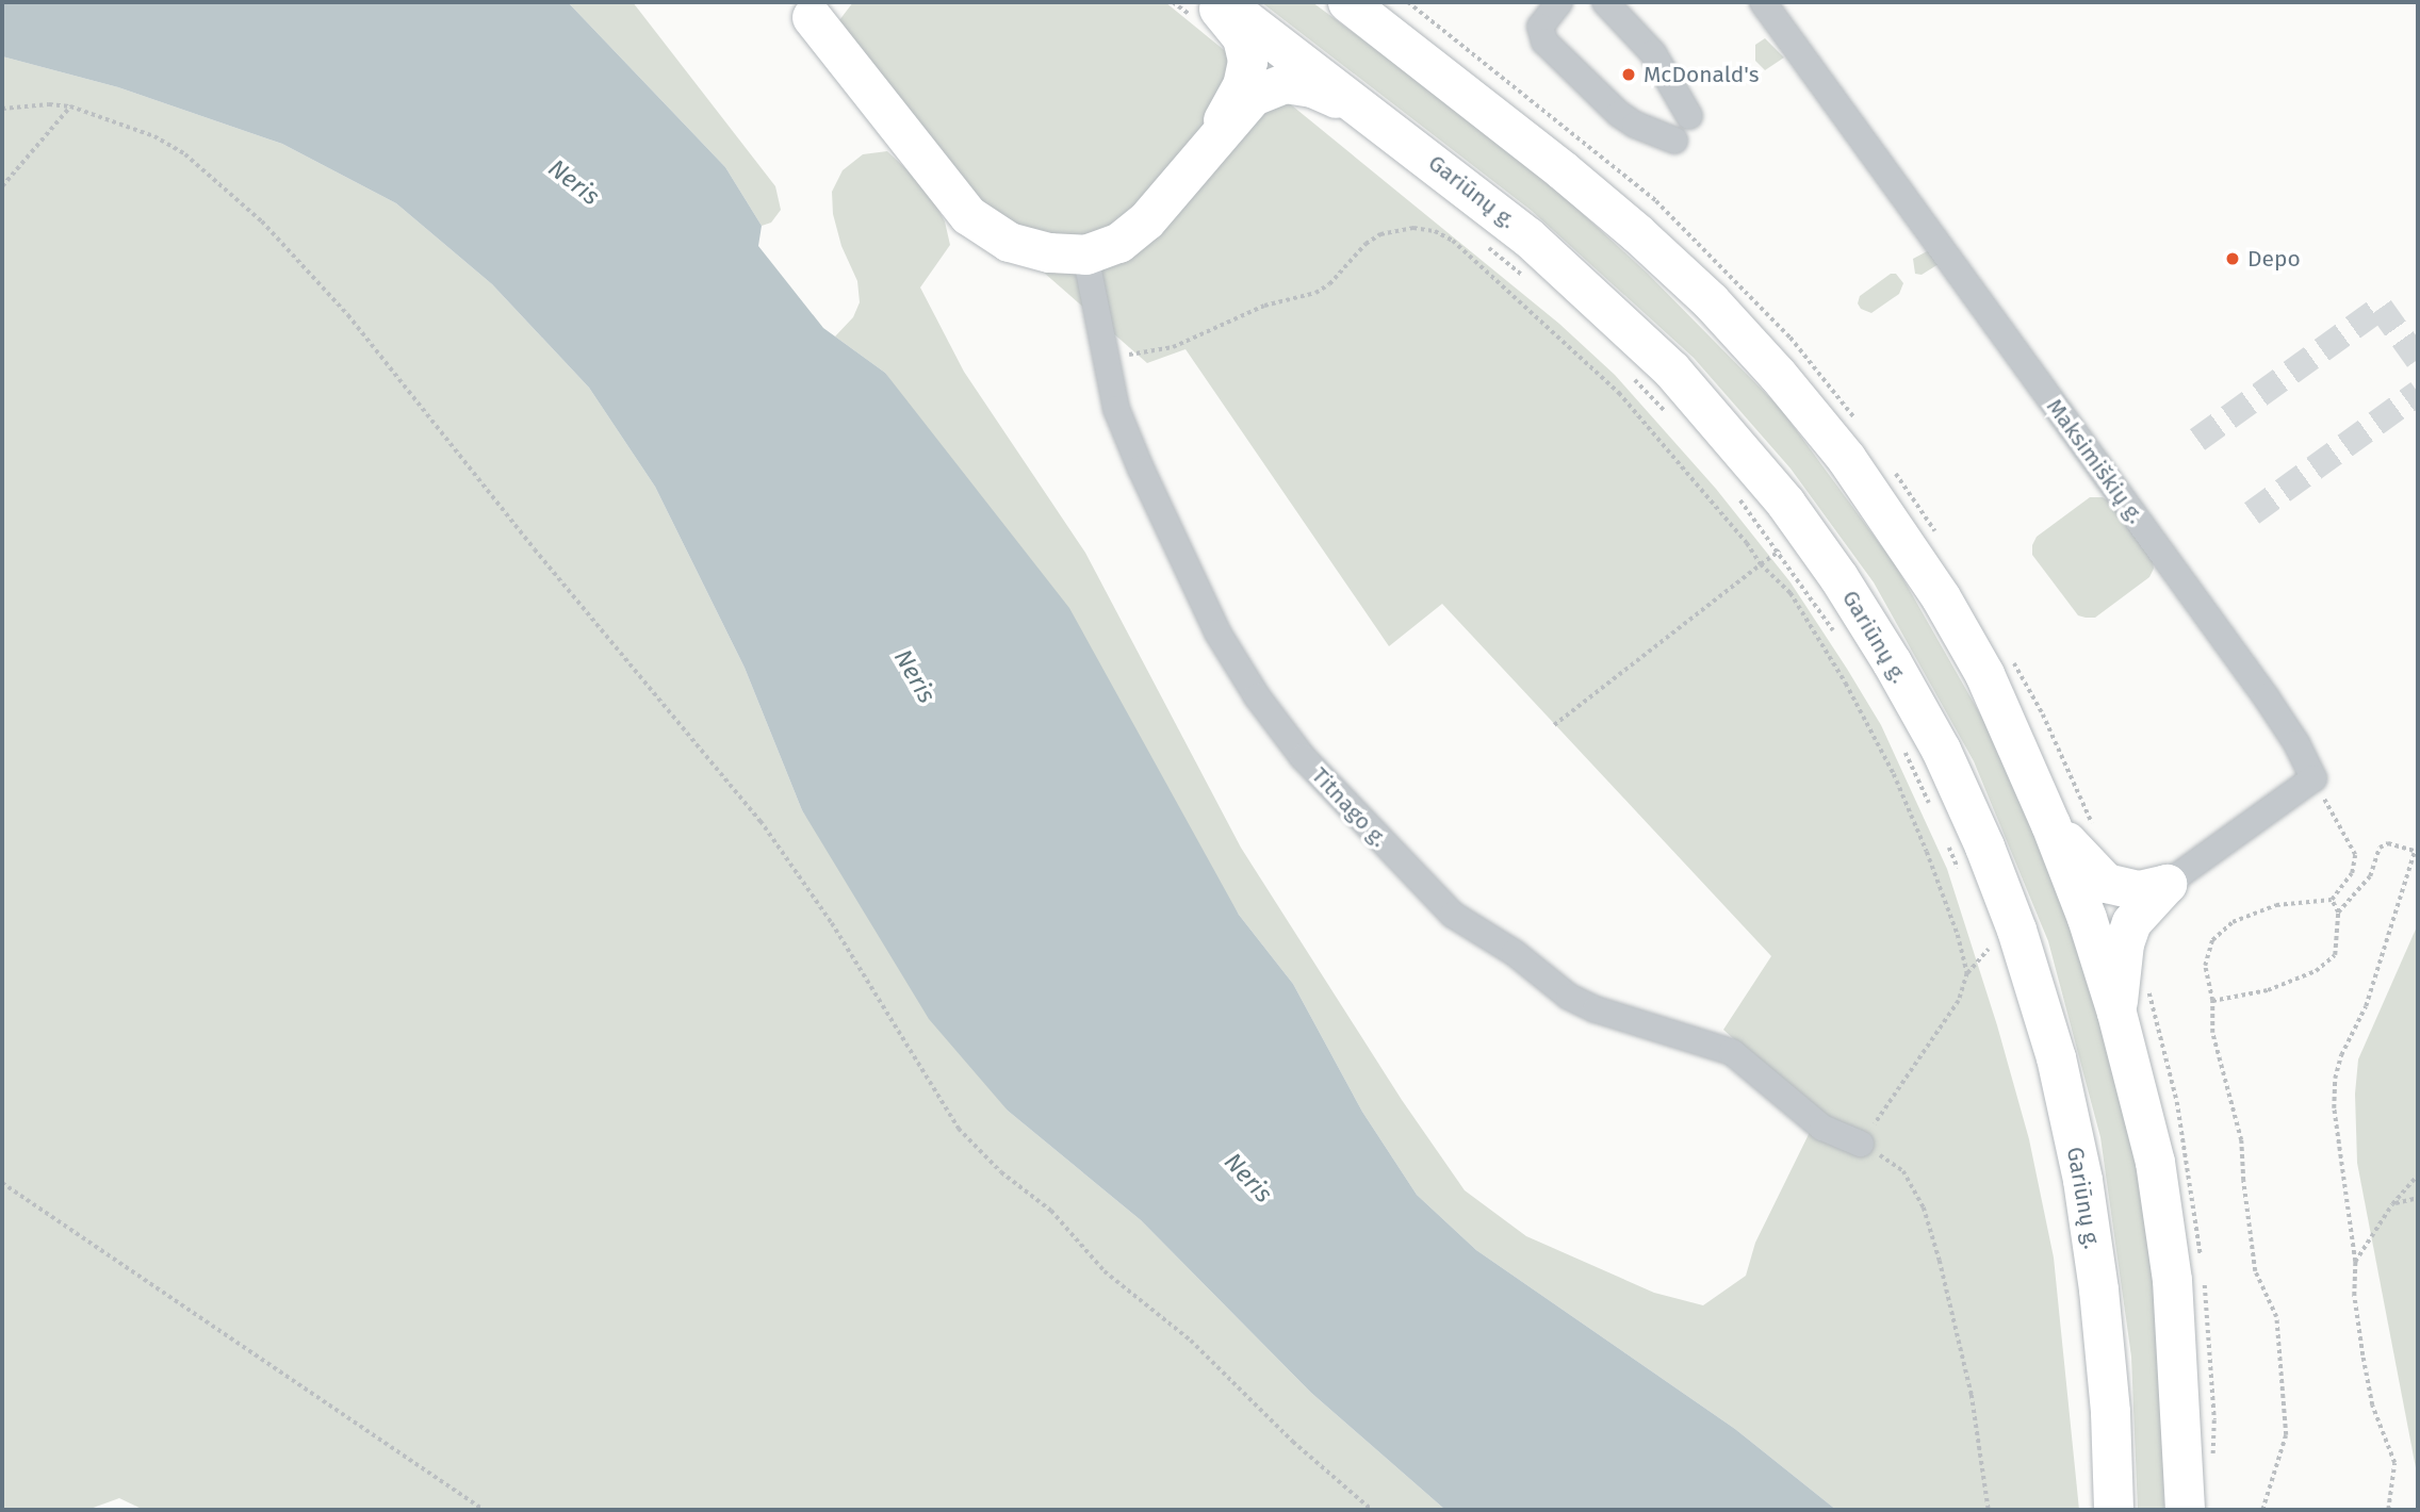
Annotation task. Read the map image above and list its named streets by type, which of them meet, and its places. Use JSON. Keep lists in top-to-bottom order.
{
  "streets": {
    "highway": ["Gariūnų g."],
    "street": ["Maksimiškių g.", "Titnago g."]
  },
  "water": ["Neris"],
  "places": ["McDonald's", "Depo"]
}
